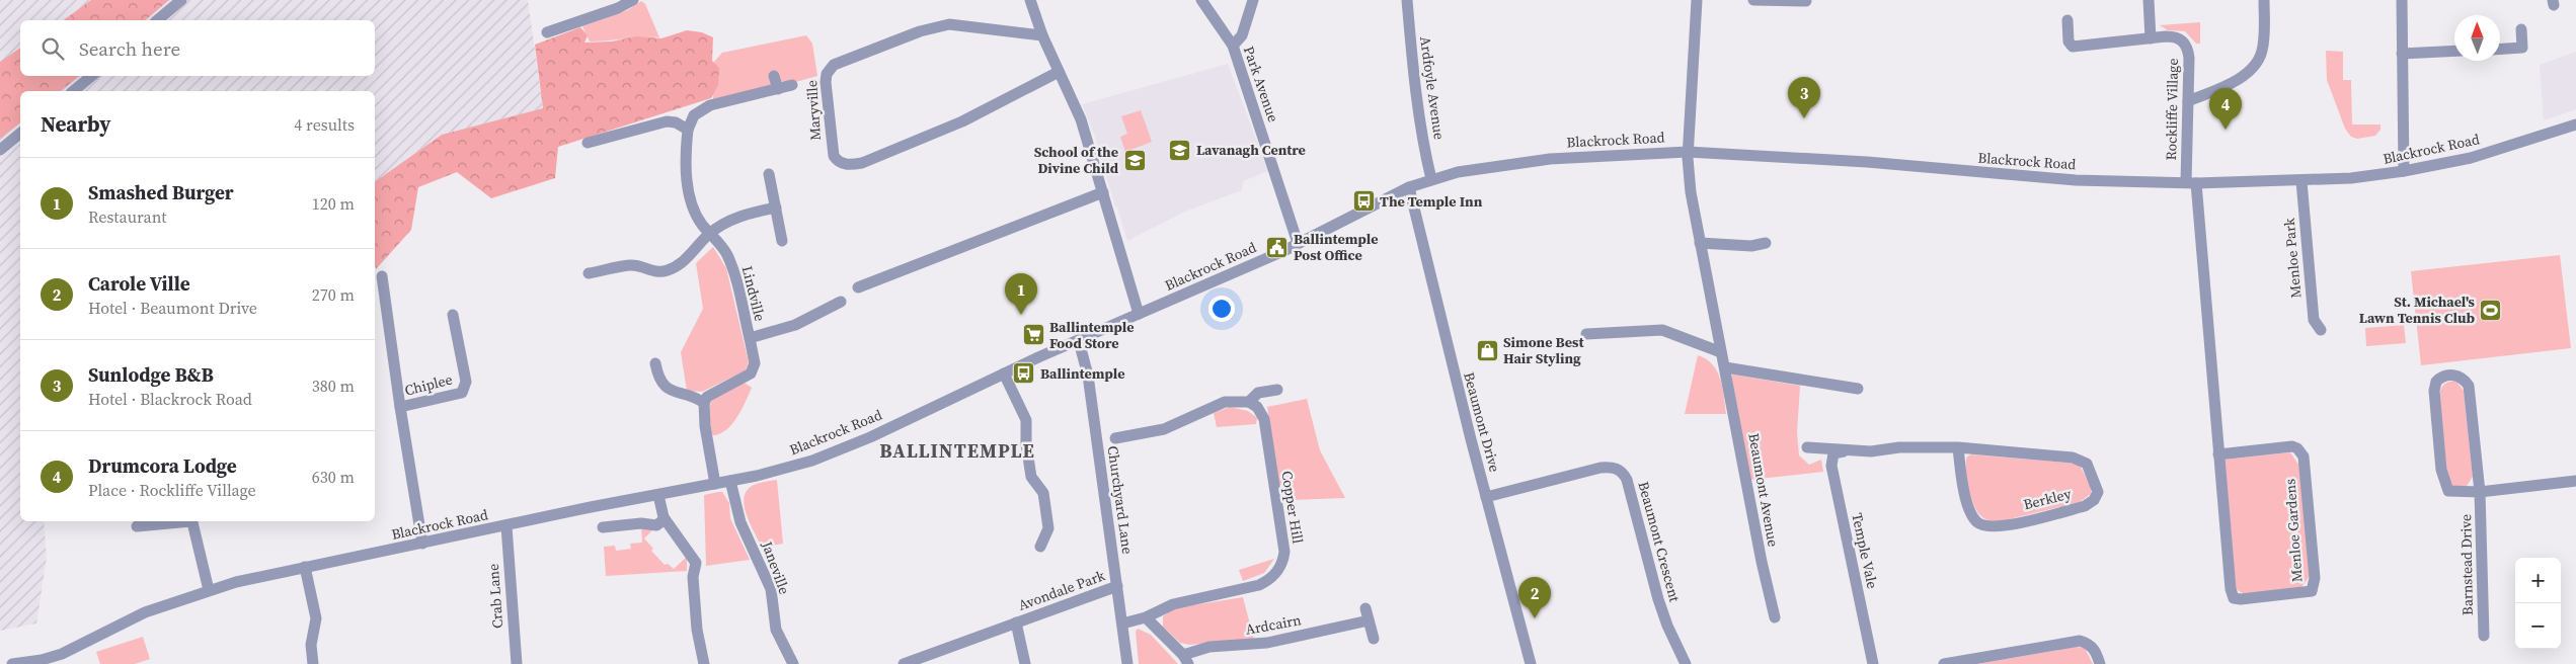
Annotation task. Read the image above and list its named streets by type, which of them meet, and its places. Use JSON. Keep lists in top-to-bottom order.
{
  "streets": {
    "street": [
      "Park Avenue",
      "Ardfoyle Avenue",
      "Rockliffe Village",
      "Maryville",
      "Blackrock Road",
      "Menloe Park",
      "Lindville",
      "Chiplee",
      "Beaumont Drive",
      "Beaumont Avenue",
      "Berkley",
      "Churchyard Lane",
      "Copper Hill",
      "Menloe Gardens",
      "Beaumont Crescent",
      "Temple Vale",
      "Barnstead Drive",
      "Janeville",
      "Avondale Park",
      "Crab Lane",
      "Ardcairn"
    ]
  },
  "crossings": [
    ["Park Avenue", "Blackrock Road"],
    ["Ardfoyle Avenue", "Blackrock Road"],
    ["Rockliffe Village", "Blackrock Road"],
    ["Rockliffe Village", "Menloe Gardens"],
    ["Blackrock Road", "Menloe Park"],
    ["Blackrock Road", "Chiplee"],
    ["Blackrock Road", "Beaumont Drive"],
    ["Blackrock Road", "Beaumont Avenue"],
    ["Blackrock Road", "Churchyard Lane"],
    ["Blackrock Road", "Menloe Gardens"],
    ["Blackrock Road", "Janeville"],
    ["Blackrock Road", "Crab Lane"],
    ["Beaumont Drive", "Beaumont Crescent"],
    ["Berkley", "Temple Vale"],
    ["Churchyard Lane", "Copper Hill"],
    ["Churchyard Lane", "Avondale Park"]
  ],
  "districts": ["BALLINTEMPLE"],
  "places": {
    "school or university": ["Lavanagh Centre", "School of the Divine Child"],
    "bus stop": ["The Temple Inn", "Ballintemple"],
    "public building": ["Ballintemple Post Office"],
    "sports": ["St. Michael's Lawn Tennis Club"],
    "supermarket": ["Ballintemple Food Store"],
    "shop": ["Simone Best Hair Styling"]
  },
  "north": "top",
  "page": {
    "search": "Search here",
    "pins": [
      "3",
      "4",
      "1",
      "2"
    ],
    "heading": ["Nearby", "4 results"],
    "list": [
      {
        "mark": "1",
        "name": "Smashed Burger",
        "note": "Restaurant",
        "value": "120 m"
      },
      {
        "mark": "2",
        "name": "Carole Ville",
        "note": "Hotel · Beaumont Drive",
        "value": "270 m"
      },
      {
        "mark": "3",
        "name": "Sunlodge B&B",
        "note": "Hotel · Blackrock Road",
        "value": "380 m"
      },
      {
        "mark": "4",
        "name": "Drumcora Lodge",
        "note": "Place · Rockliffe Village",
        "value": "630 m"
      }
    ],
    "map_buttons": ["+", "−"]
  }
}
